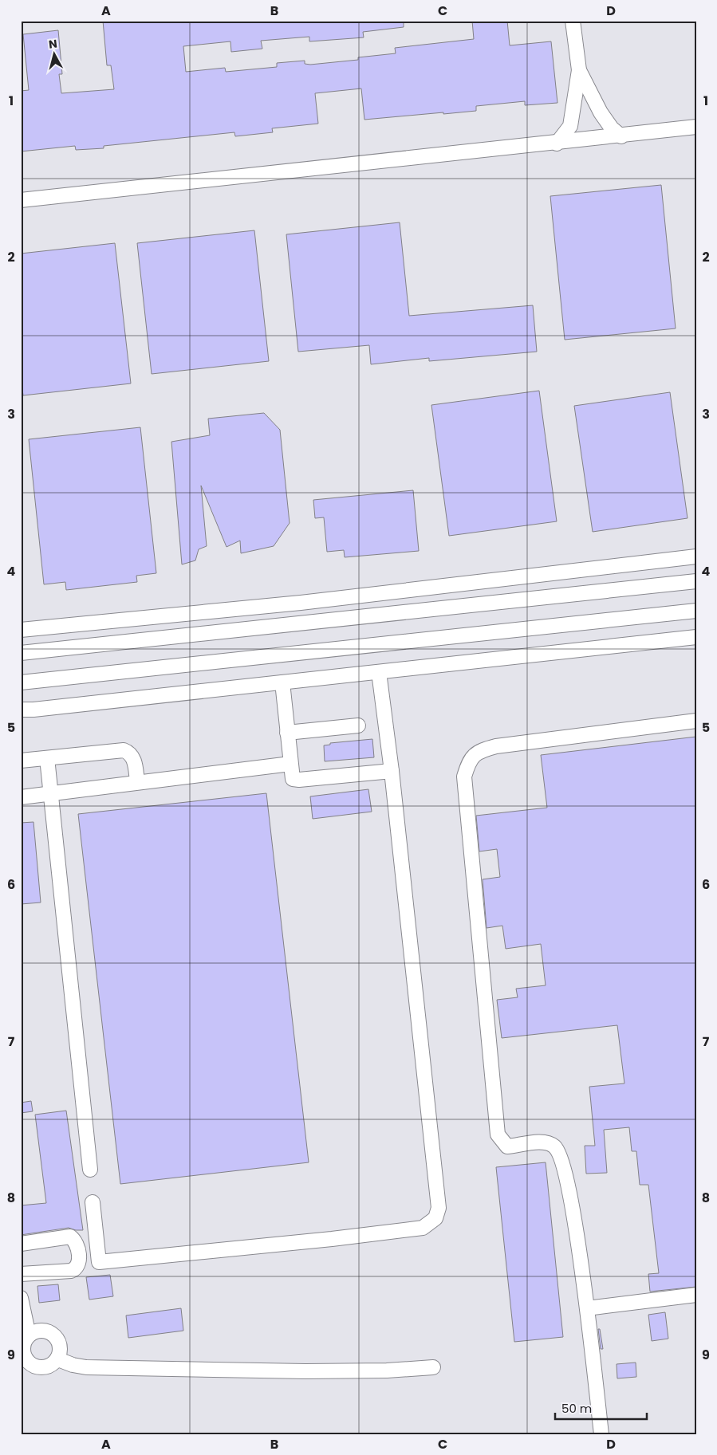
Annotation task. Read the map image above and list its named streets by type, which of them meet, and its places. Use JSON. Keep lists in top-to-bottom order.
{
  "scale_bar": "50 m",
  "north": "top",
  "grid": {
    "columns": [
      "A",
      "B",
      "C",
      "D"
    ],
    "rows": [
      "1",
      "2",
      "3",
      "4",
      "5",
      "6",
      "7",
      "8",
      "9"
    ]
  }
}
